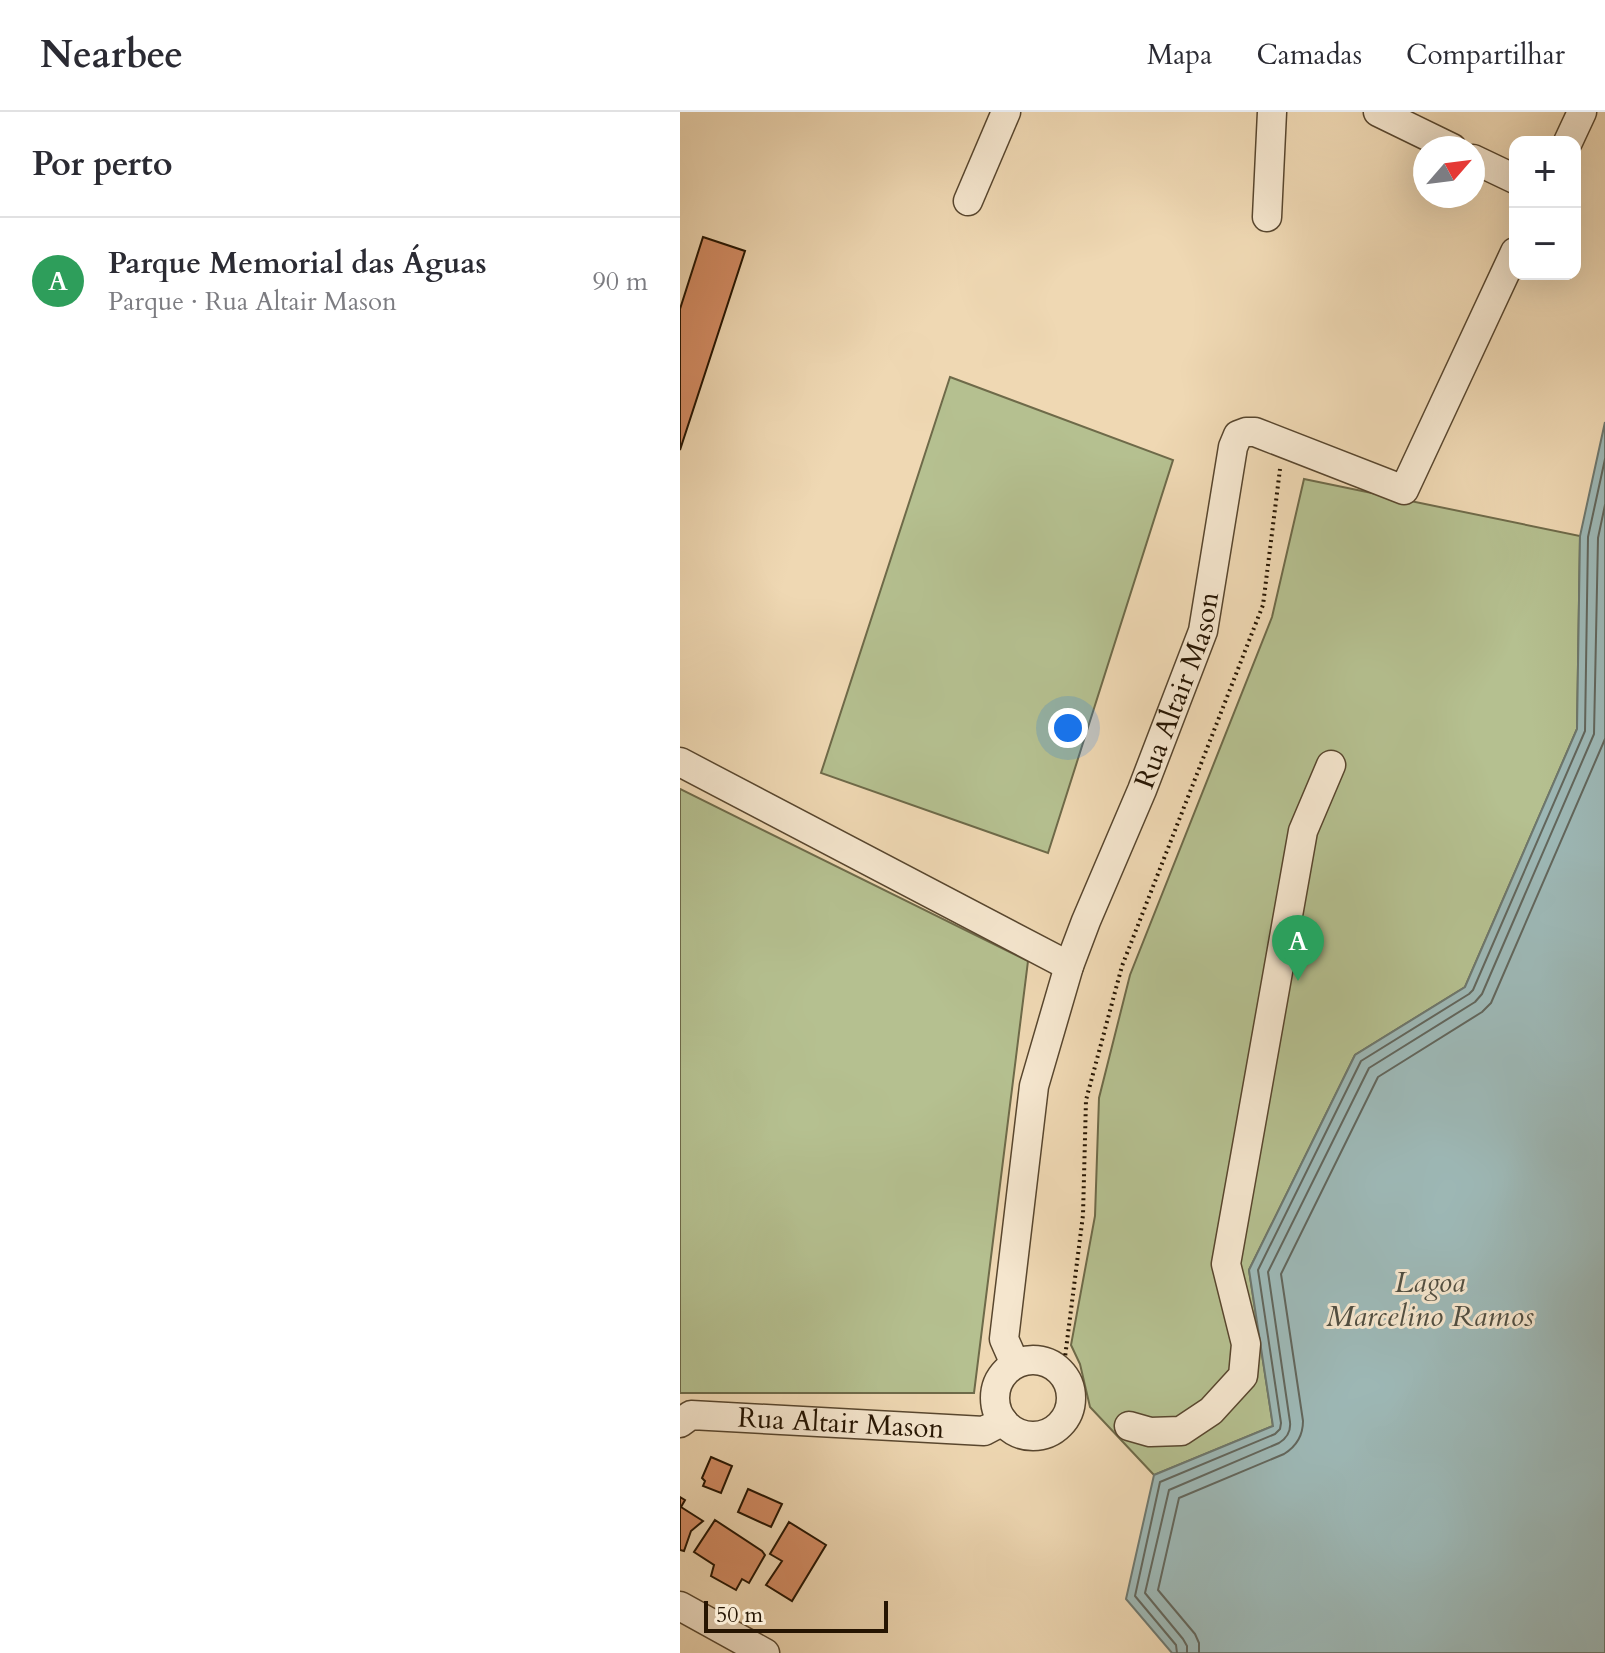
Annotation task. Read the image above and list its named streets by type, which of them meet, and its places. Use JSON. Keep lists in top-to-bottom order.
{
  "streets": {
    "street": ["Rua Altair Mason"]
  },
  "water": ["Lagoa Marcelino Ramos"],
  "scale_bar": "50 m",
  "north": "top right",
  "page": {
    "header": "Nearbee",
    "nav": ["Mapa", "Camadas", "Compartilhar"],
    "heading": "Por perto",
    "map_buttons": ["+", "−"],
    "list": [
      {
        "mark": "A",
        "name": "Parque Memorial das Águas",
        "note": "Parque · Rua Altair Mason",
        "value": "90 m"
      }
    ],
    "pins": "A",
    "scale": "50 m"
  }
}
